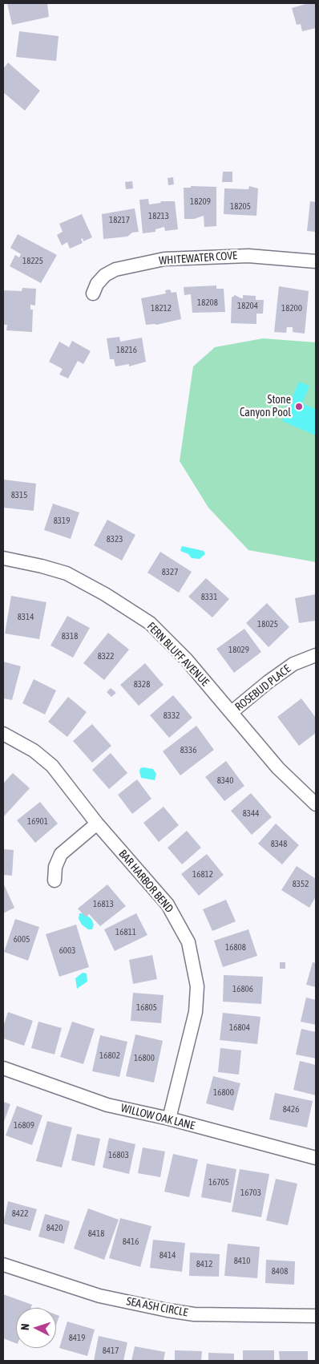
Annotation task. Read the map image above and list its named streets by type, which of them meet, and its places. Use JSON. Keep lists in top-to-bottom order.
{
  "streets": {
    "street": [
      "WHITEWATER COVE",
      "FERN BLUFF AVENUE",
      "ROSEBUD PLACE",
      "BAR HARBOR BEND",
      "WILLOW OAK LANE",
      "SEA ASH CIRCLE"
    ]
  },
  "crossings": [
    ["FERN BLUFF AVENUE", "ROSEBUD PLACE"],
    ["BAR HARBOR BEND", "WILLOW OAK LANE"]
  ],
  "places": ["Stone Canyon Pool"],
  "house_numbers": [
    "18209",
    "18205",
    "18213",
    "18217",
    "18225",
    "18208",
    "18204",
    "18212",
    "18200",
    "18216",
    "8315",
    "8319",
    "8323",
    "8327",
    "8331",
    "8314",
    "18025",
    "8318",
    "18029",
    "8322",
    "8328",
    "8332",
    "8336",
    "8340",
    "8344",
    "16901",
    "8348",
    "16812",
    "8352",
    "16813",
    "16811",
    "6005",
    "16808",
    "6003",
    "16806",
    "16805",
    "16804",
    "16802",
    "16800",
    "16800",
    "8426",
    "16809",
    "16803",
    "16705",
    "16703",
    "8422",
    "8420",
    "8418",
    "8416",
    "8414",
    "8410",
    "8412",
    "8408",
    "8419",
    "8417"
  ],
  "north": "left"
}
